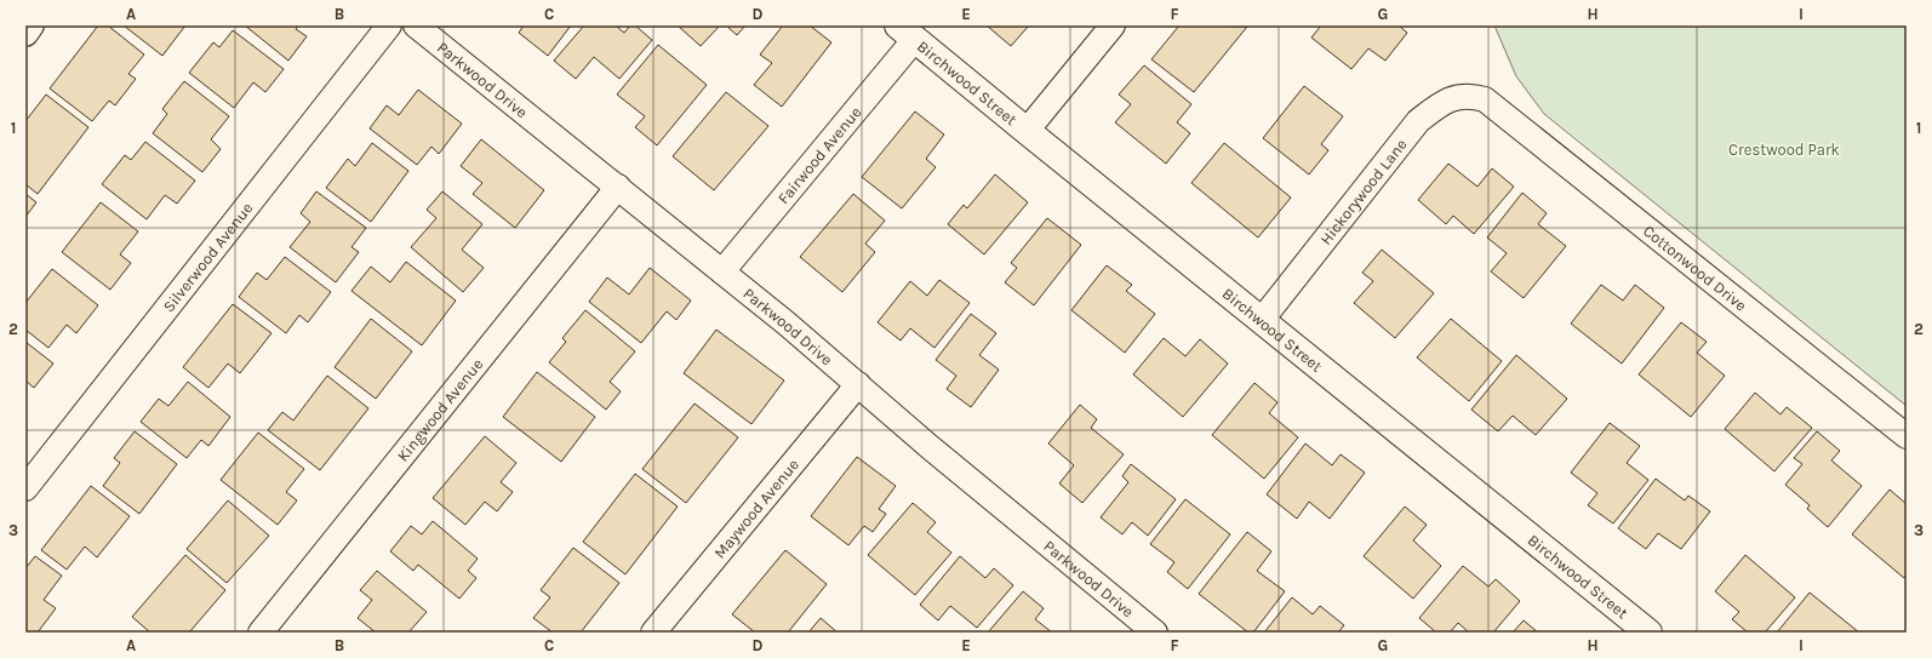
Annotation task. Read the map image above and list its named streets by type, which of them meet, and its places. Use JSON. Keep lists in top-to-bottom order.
{
  "streets": {
    "street": [
      "Parkwood Drive",
      "Birchwood Street",
      "Fairwood Avenue",
      "Hickorywood Lane",
      "Silverwood Avenue",
      "Cottonwood Drive",
      "Kingwood Avenue",
      "Maywood Avenue"
    ]
  },
  "crossings": [
    ["Parkwood Drive", "Fairwood Avenue"],
    ["Parkwood Drive", "Kingwood Avenue"],
    ["Parkwood Drive", "Maywood Avenue"],
    ["Birchwood Street", "Fairwood Avenue"],
    ["Birchwood Street", "Hickorywood Lane"],
    ["Hickorywood Lane", "Cottonwood Drive"]
  ],
  "parks": ["Crestwood Park"],
  "grid": {
    "columns": [
      "A",
      "B",
      "C",
      "D",
      "E",
      "F",
      "G",
      "H",
      "I"
    ],
    "rows": ["1", "2", "3"]
  }
}
